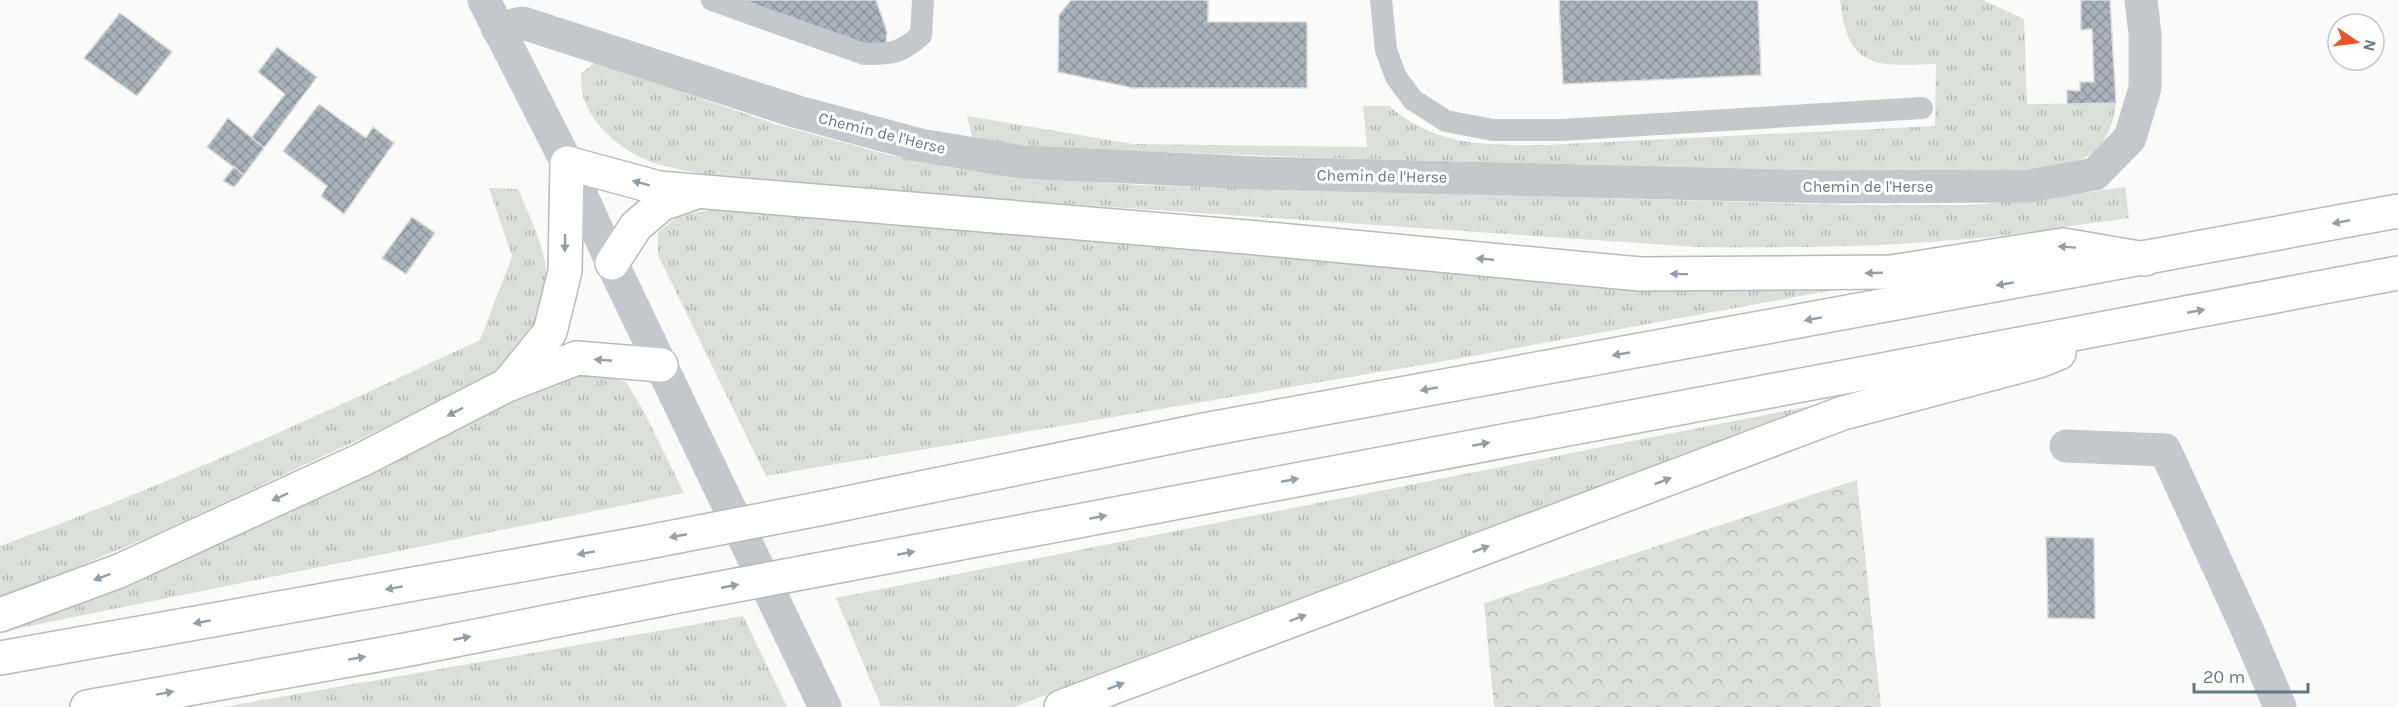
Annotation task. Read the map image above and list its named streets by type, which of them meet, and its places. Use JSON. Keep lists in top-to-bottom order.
{
  "streets": {
    "street": ["Chemin de l'Herse"]
  },
  "scale_bar": "20 m",
  "north": "right"
}
